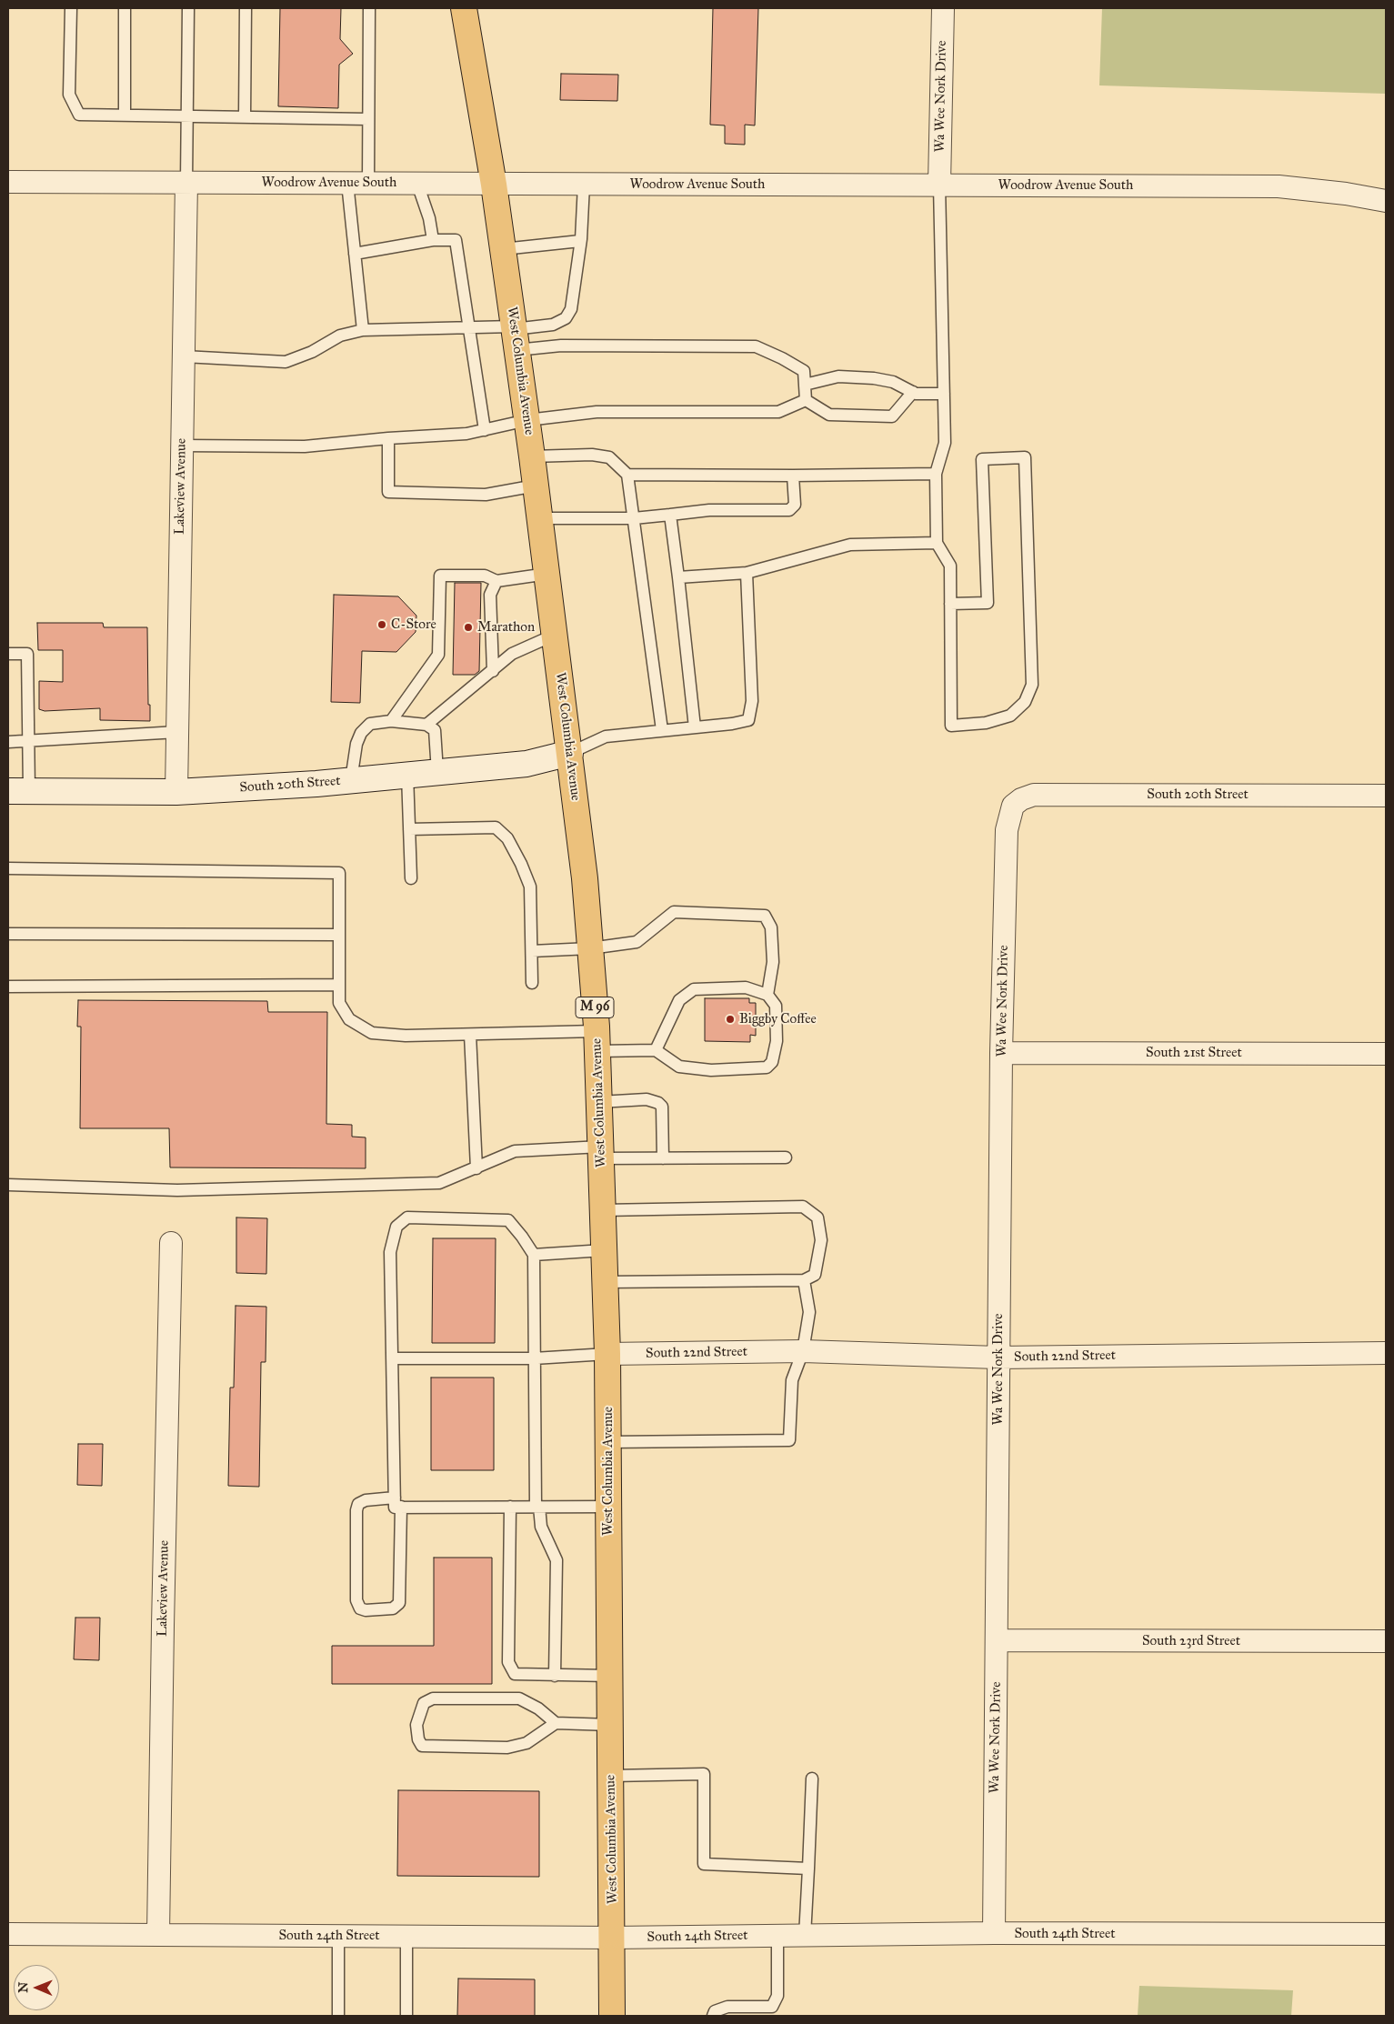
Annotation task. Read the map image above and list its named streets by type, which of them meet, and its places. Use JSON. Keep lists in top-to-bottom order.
{
  "streets": {
    "main road": ["West Columbia Avenue", "South 20th Street", "M 96"],
    "street": [
      "Wa Wee Nork Drive",
      "Woodrow Avenue South",
      "Lakeview Avenue",
      "South 21st Street",
      "South 22nd Street",
      "South 23rd Street",
      "South 24th Street"
    ]
  },
  "crossings": [
    ["Wa Wee Nork Drive", "Woodrow Avenue South"],
    ["Wa Wee Nork Drive", "South 20th Street"],
    ["Wa Wee Nork Drive", "South 21st Street"],
    ["Wa Wee Nork Drive", "South 22nd Street"],
    ["Wa Wee Nork Drive", "South 23rd Street"],
    ["Wa Wee Nork Drive", "South 24th Street"],
    ["Woodrow Avenue South", "West Columbia Avenue"],
    ["Woodrow Avenue South", "Lakeview Avenue"],
    ["West Columbia Avenue", "South 20th Street"],
    ["West Columbia Avenue", "South 22nd Street"],
    ["West Columbia Avenue", "South 24th Street"],
    ["Lakeview Avenue", "South 20th Street"],
    ["Lakeview Avenue", "South 24th Street"]
  ],
  "places": ["C-Store", "Marathon", "Biggby Coffee"],
  "north": "left"
}
